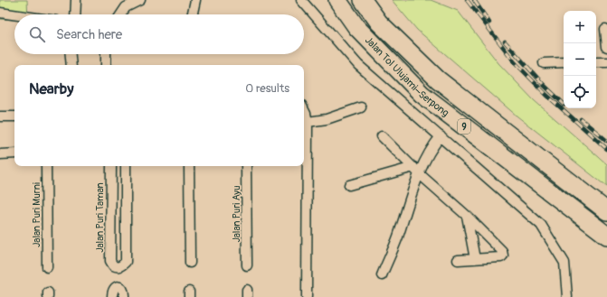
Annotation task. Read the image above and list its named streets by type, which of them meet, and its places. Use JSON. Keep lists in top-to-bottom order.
{
  "streets": {
    "highway": ["Jalan Tol Ulujami–Serpong", "9"],
    "street": ["Jalan Puri Ayu", "Jalan Puri Murni", "Jalan Puri Taman"]
  },
  "page": {
    "map_buttons": ["+", "−"],
    "search": "Search here",
    "heading": ["Nearby", "0 results"]
  }
}
